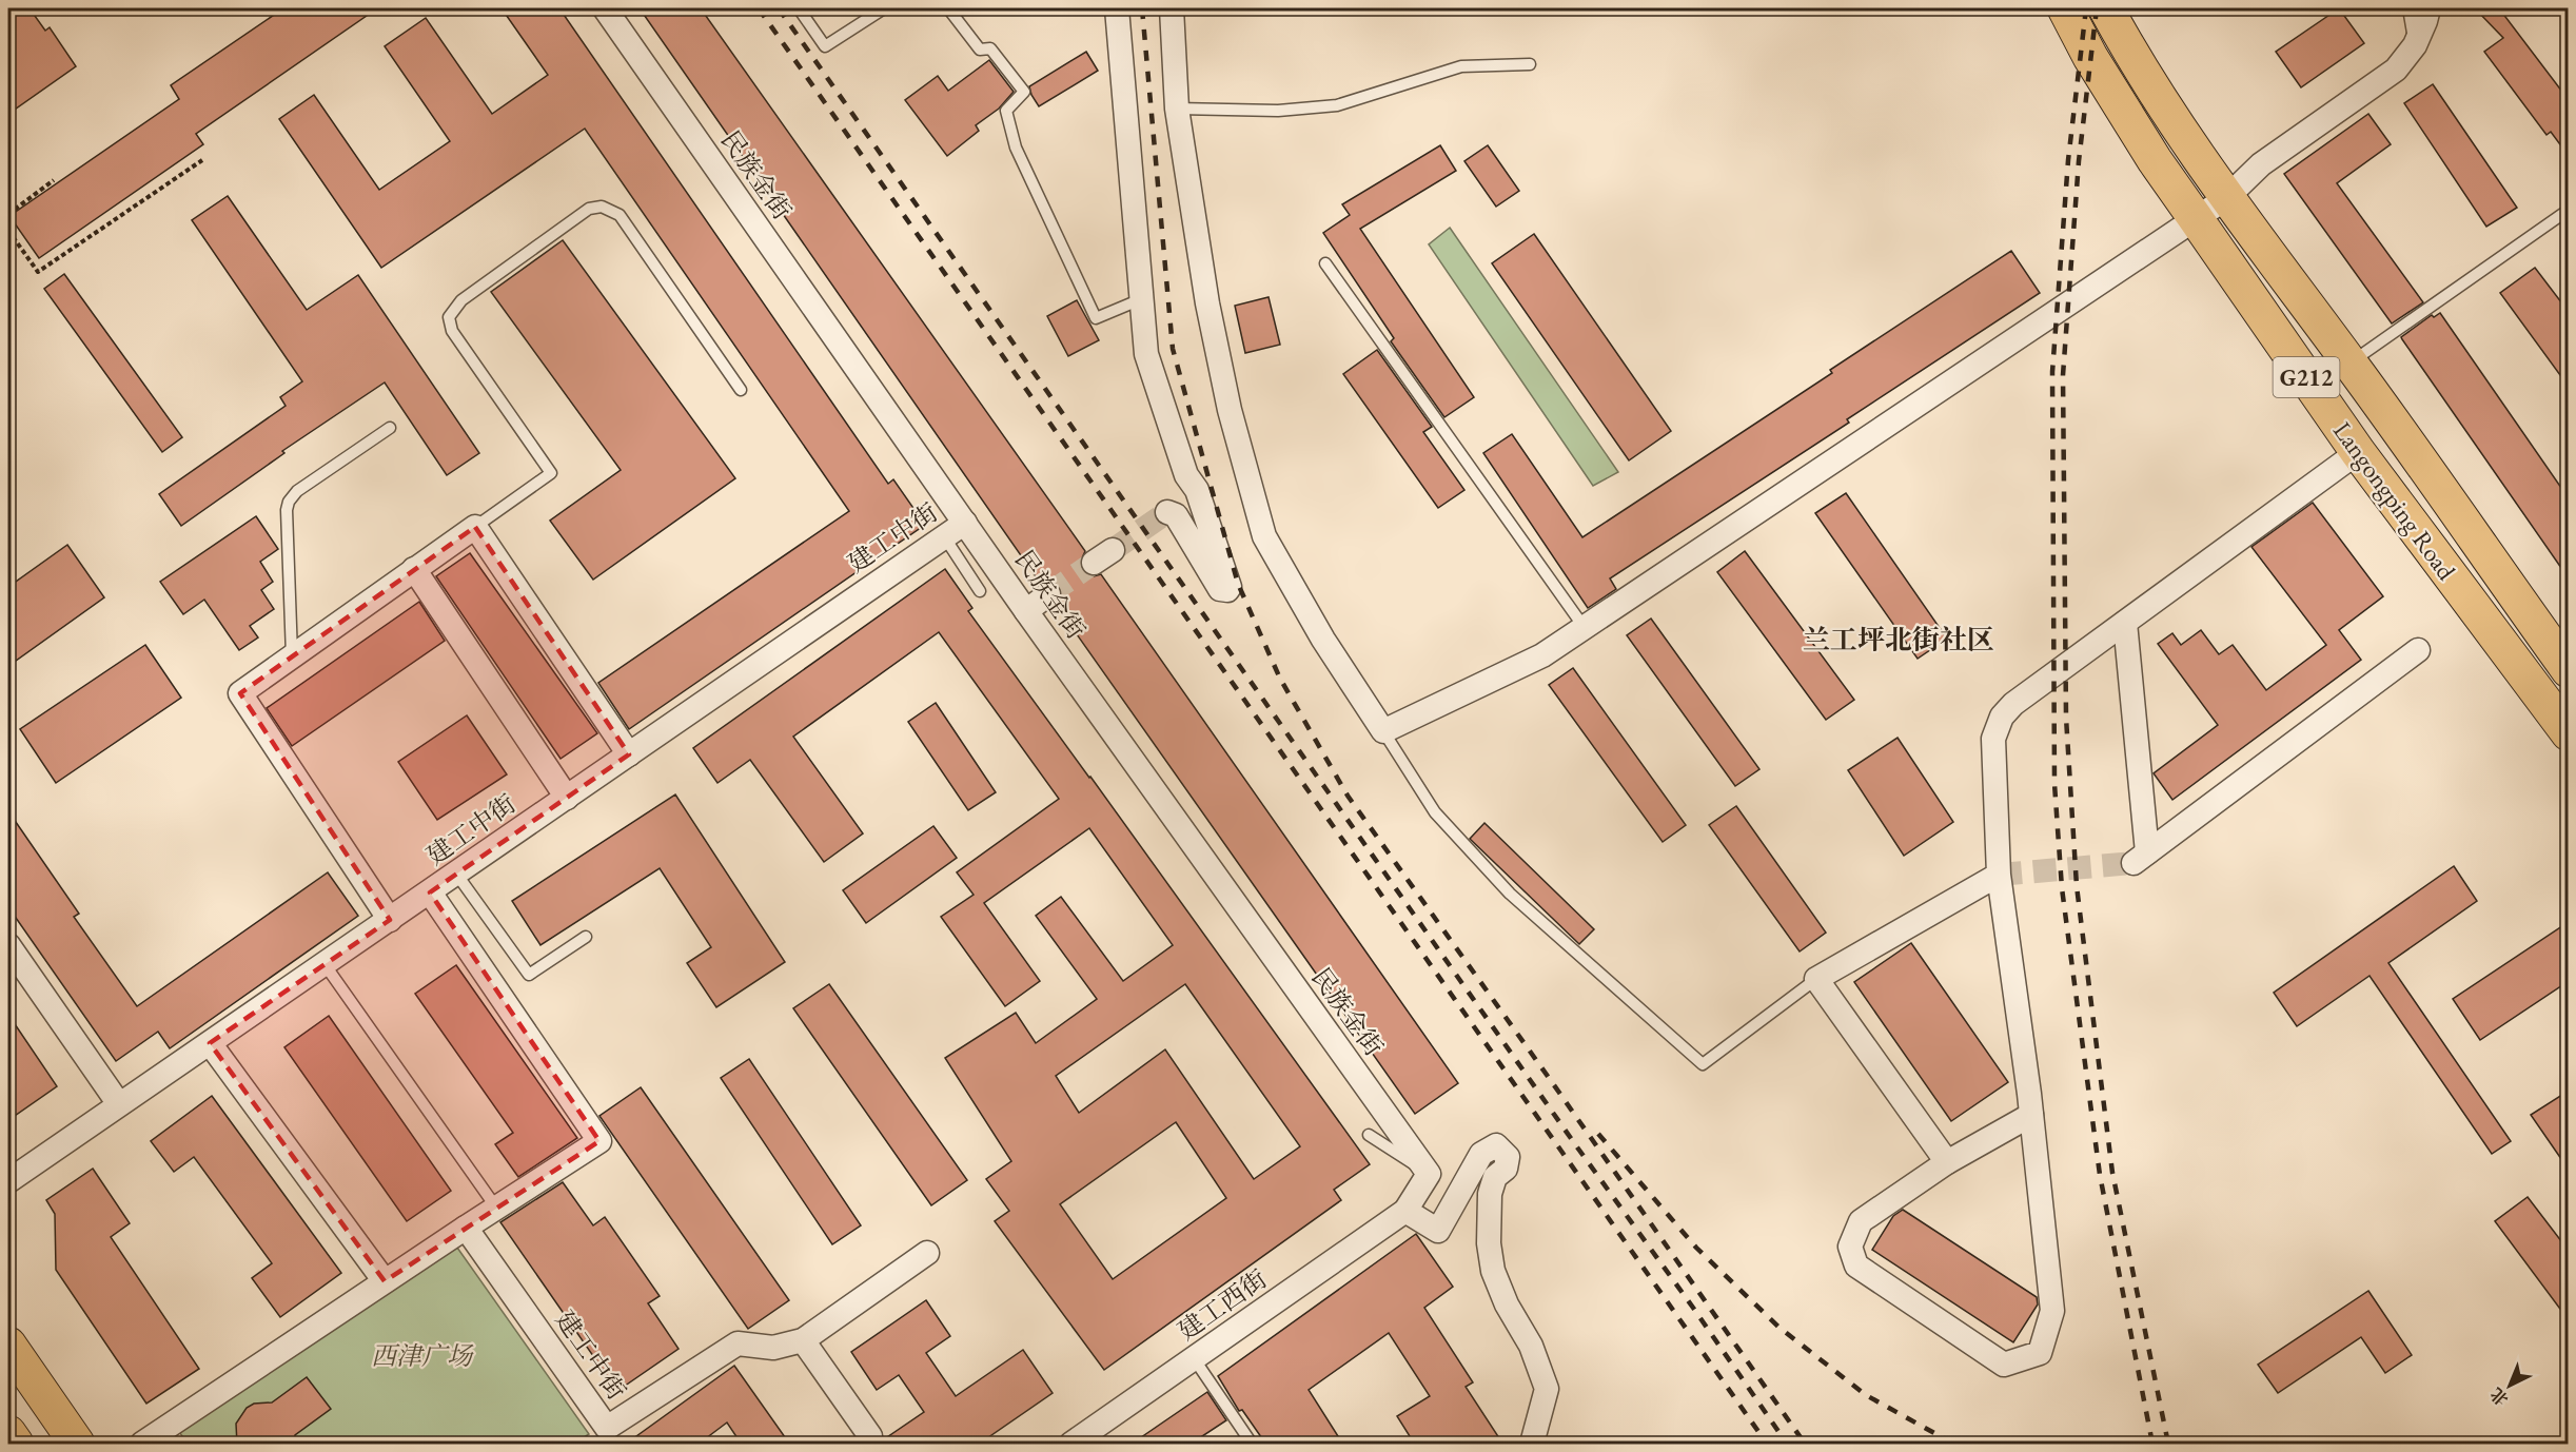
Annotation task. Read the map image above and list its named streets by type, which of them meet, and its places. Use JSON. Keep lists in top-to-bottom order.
{
  "streets": {
    "main road": ["G212", "Langongping Road"],
    "street": ["民族金街", "建工中街", "建工西街"]
  },
  "crossings": [
    ["民族金街", "建工中街"]
  ],
  "districts": ["兰工坪北街社区"],
  "parks": ["西津广场"],
  "north": "bottom left"
}
